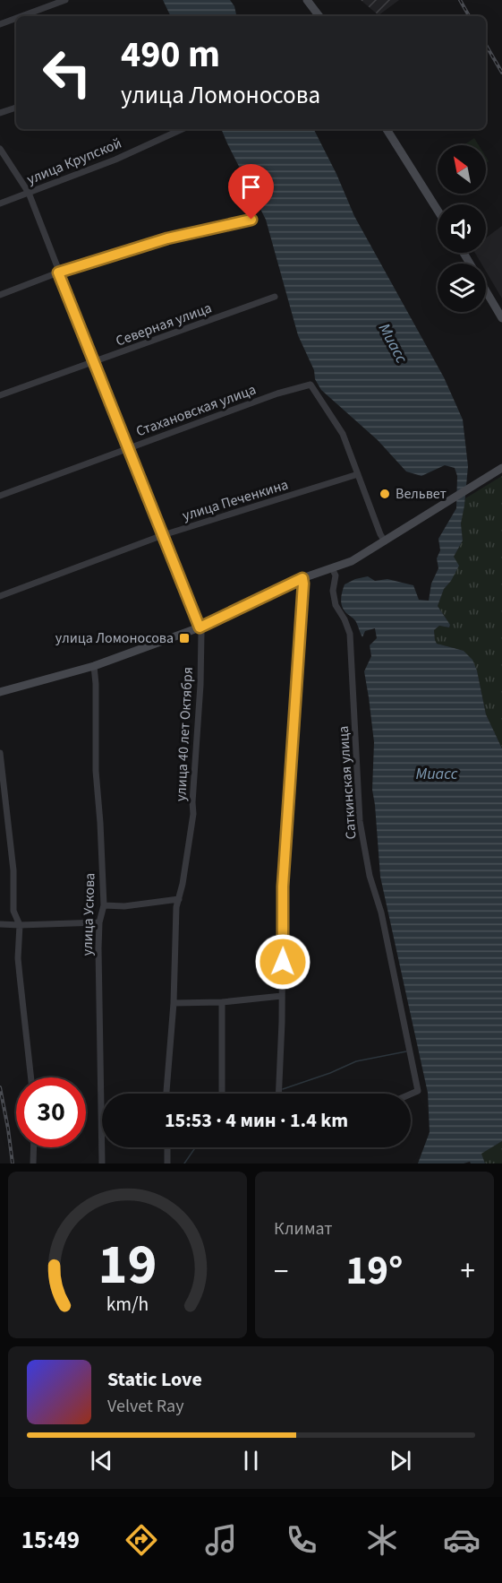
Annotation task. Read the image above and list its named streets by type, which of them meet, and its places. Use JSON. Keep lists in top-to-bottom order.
{
  "streets": {
    "street": [
      "улица Крупской",
      "Северная улица",
      "Стахановская улица",
      "улица Печенкина",
      "улица 40 лет Октября",
      "Саткинская улица",
      "улица Ускова"
    ]
  },
  "crossings": [
    ["улица Крупской", "улица 40 лет Октября"],
    ["Северная улица", "улица 40 лет Октября"],
    ["Стахановская улица", "улица Печенкина"],
    ["Стахановская улица", "улица 40 лет Октября"],
    ["улица Печенкина", "улица 40 лет Октября"]
  ],
  "water": ["Миасс"],
  "places": {
    "other": ["Вельвет"],
    "transit": ["улица Ломоносова"]
  },
  "north": "top left",
  "page": {
    "turn": ["490 m", "улица Ломоносова"],
    "limit": "30",
    "trip": "15:53 · 4 мин · 1.4 km",
    "tile": "Климат",
    "heat": ["−", "19°", "+"],
    "song": ["Static Love", "Velvet Ray"],
    "tabs": "15:49",
    "gauge": ["19", "km/h"]
  }
}
